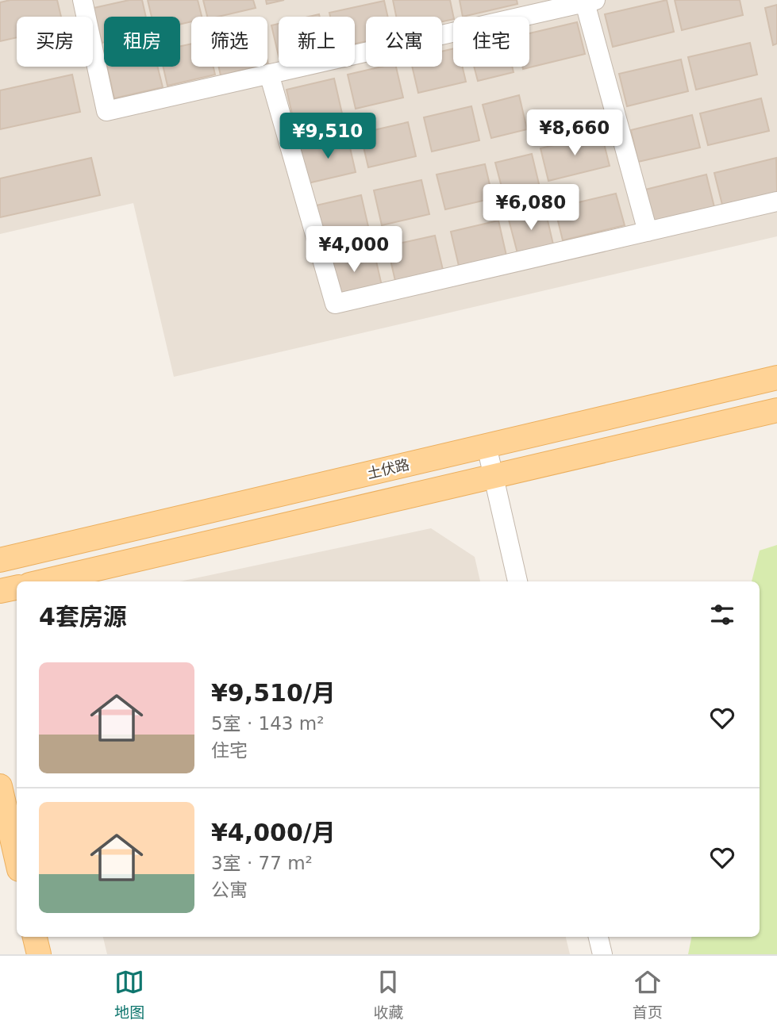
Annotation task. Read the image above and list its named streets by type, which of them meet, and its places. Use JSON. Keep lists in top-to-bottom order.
{
  "streets": {
    "main road": ["土伏路"]
  },
  "page": {
    "chip": [
      "买房",
      "租房",
      "筛选",
      "新上",
      "公寓",
      "住宅"
    ],
    "price": [
      "¥8,660",
      "¥9,510",
      "¥6,080",
      "¥4,000"
    ],
    "heading": "4套房源",
    "list": [
      {
        "name": "¥9,510/月",
        "note": "5室 · 143 m² · 住宅"
      },
      {
        "name": "¥4,000/月",
        "note": "3室 · 77 m² · 公寓"
      }
    ],
    "tabs": ["地图", "收藏", "首页"]
  }
}
